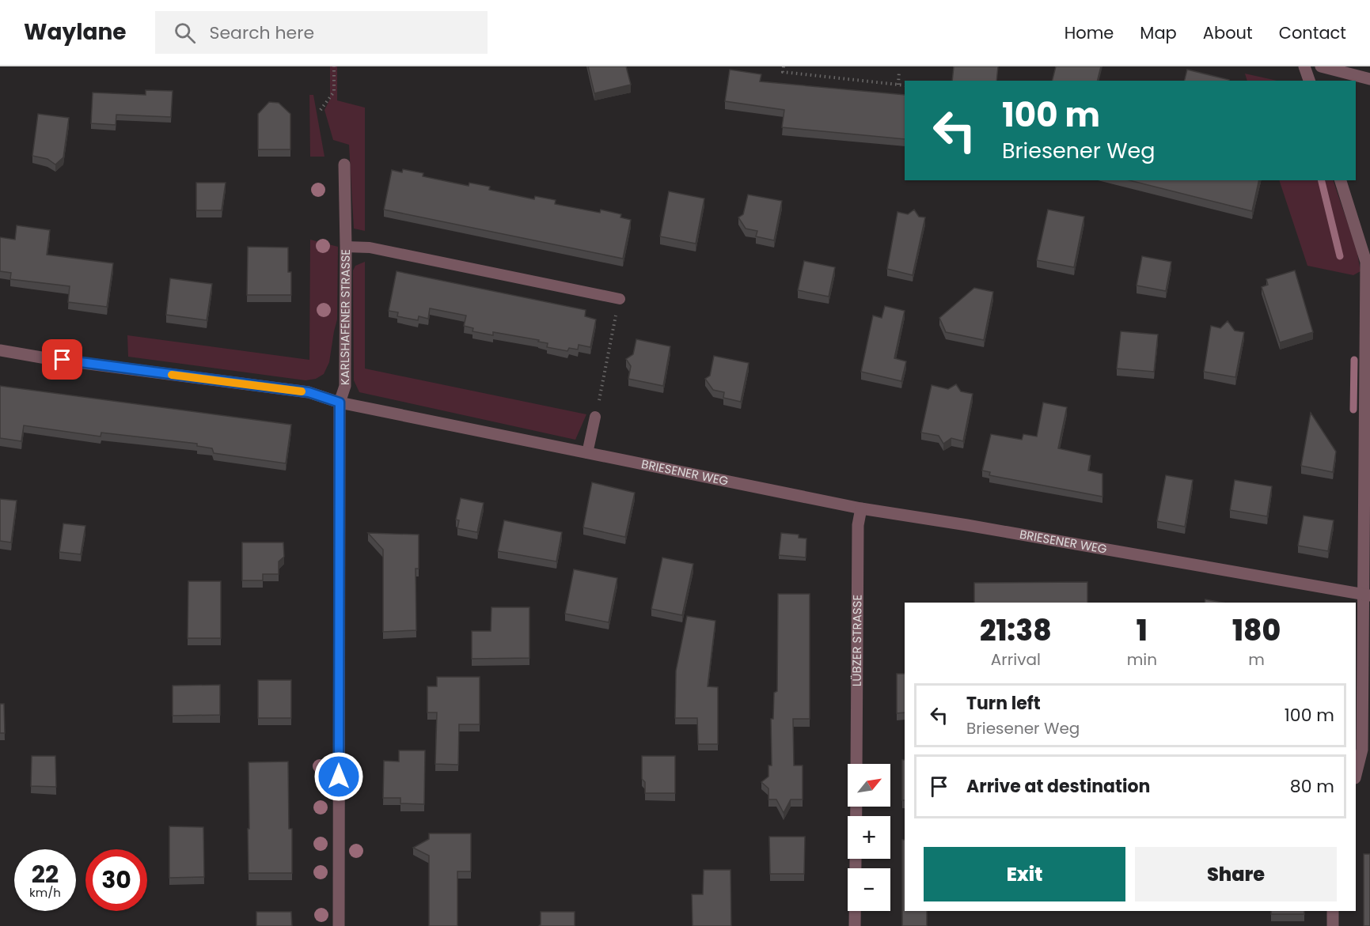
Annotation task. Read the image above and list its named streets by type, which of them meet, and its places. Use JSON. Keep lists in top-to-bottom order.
{
  "streets": {
    "street": ["KARLSHAFENER STRASSE", "BRIESENER WEG", "LÜBZER STRASSE"]
  },
  "crossings": [
    ["KARLSHAFENER STRASSE", "BRIESENER WEG"],
    ["BRIESENER WEG", "LÜBZER STRASSE"]
  ],
  "north": "top right",
  "page": {
    "header": "Waylane",
    "search": "Search here",
    "nav": [
      "Home",
      "Map",
      "About",
      "Contact"
    ],
    "turn": ["100 m", "Briesener Weg"],
    "eta": [
      "21:38",
      "Arrival",
      "1",
      "min",
      "180",
      "m"
    ],
    "list": [
      {
        "name": "Turn left",
        "note": "Briesener Weg",
        "value": "100 m"
      },
      {
        "name": "Arrive at destination",
        "value": "80 m"
      }
    ],
    "map_buttons": ["+", "−"],
    "buttons": ["Exit", "Share"],
    "speed": "22 km/h",
    "limit": "30"
  }
}
